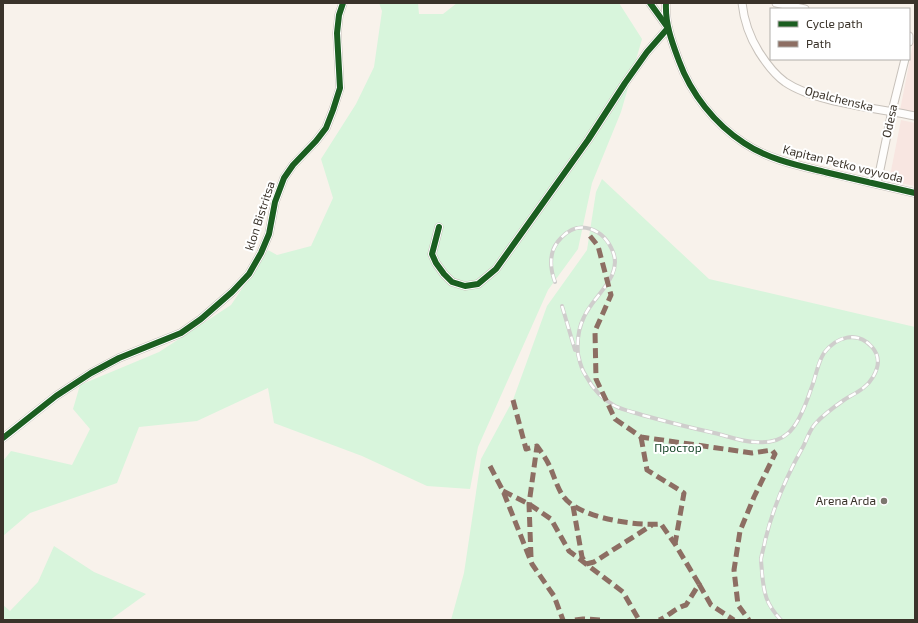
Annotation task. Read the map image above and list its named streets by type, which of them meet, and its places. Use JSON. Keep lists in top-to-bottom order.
{
  "streets": {
    "street": [
      "Opalchenska",
      "Odesa",
      "Kapitan Petko voyvoda",
      "klon Bistritsa"
    ]
  },
  "crossings": [
    ["Opalchenska", "Odesa"],
    ["Odesa", "Kapitan Petko voyvoda"]
  ],
  "parks": ["Простор"],
  "places": ["Arena Arda"],
  "legend": ["Cycle path", "Path"]
}
